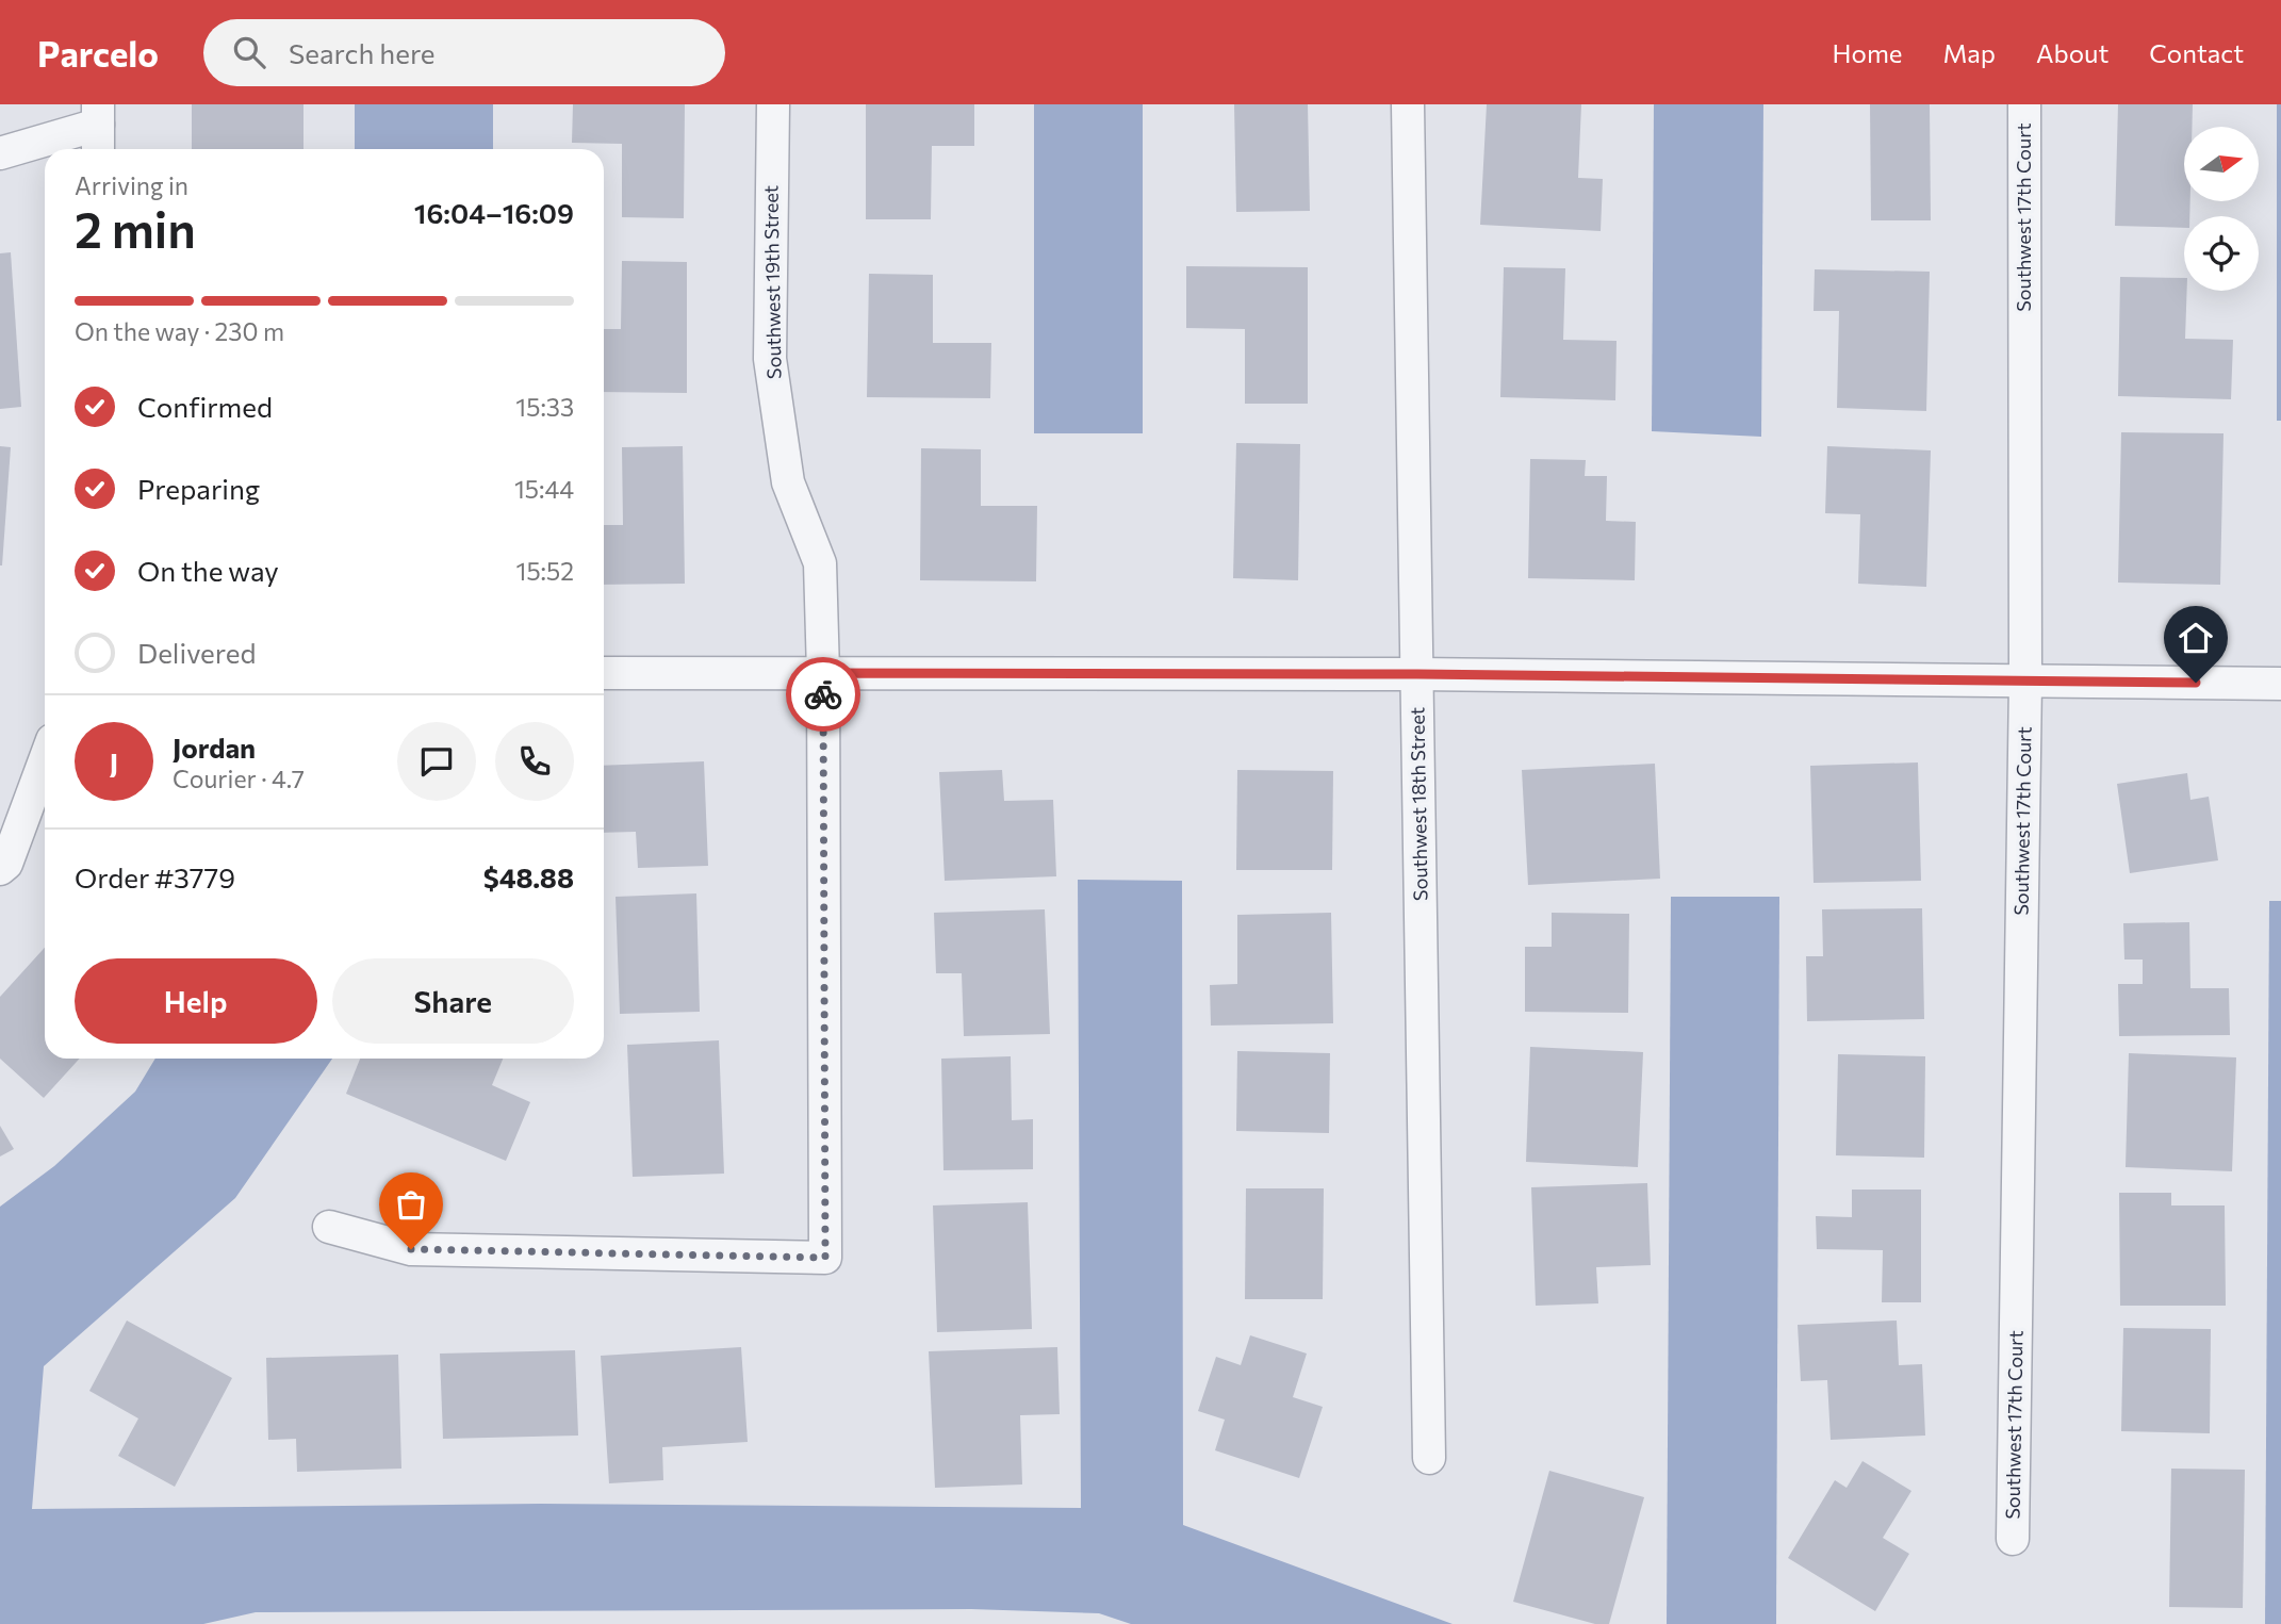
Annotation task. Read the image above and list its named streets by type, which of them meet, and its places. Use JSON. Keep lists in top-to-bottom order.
{
  "streets": {
    "street": ["Southwest 17th Court", "Southwest 19th Street", "Southwest 18th Street"]
  },
  "north": "right",
  "page": {
    "header": "Parcelo",
    "search": "Search here",
    "nav": [
      "Home",
      "Map",
      "About",
      "Contact"
    ],
    "heading": ["2 min", "Arriving in", "16:04–16:09"],
    "panel": [
      "Jordan",
      "Courier · 4.7",
      "Order #3779",
      "$48.88"
    ],
    "bar": "On the way · 230 m",
    "list": [
      ["Confirmed", "15:33"],
      ["Preparing", "15:44"],
      ["On the way", "15:52"],
      "Delivered"
    ],
    "round": "J",
    "buttons": ["Help", "Share"]
  }
}
